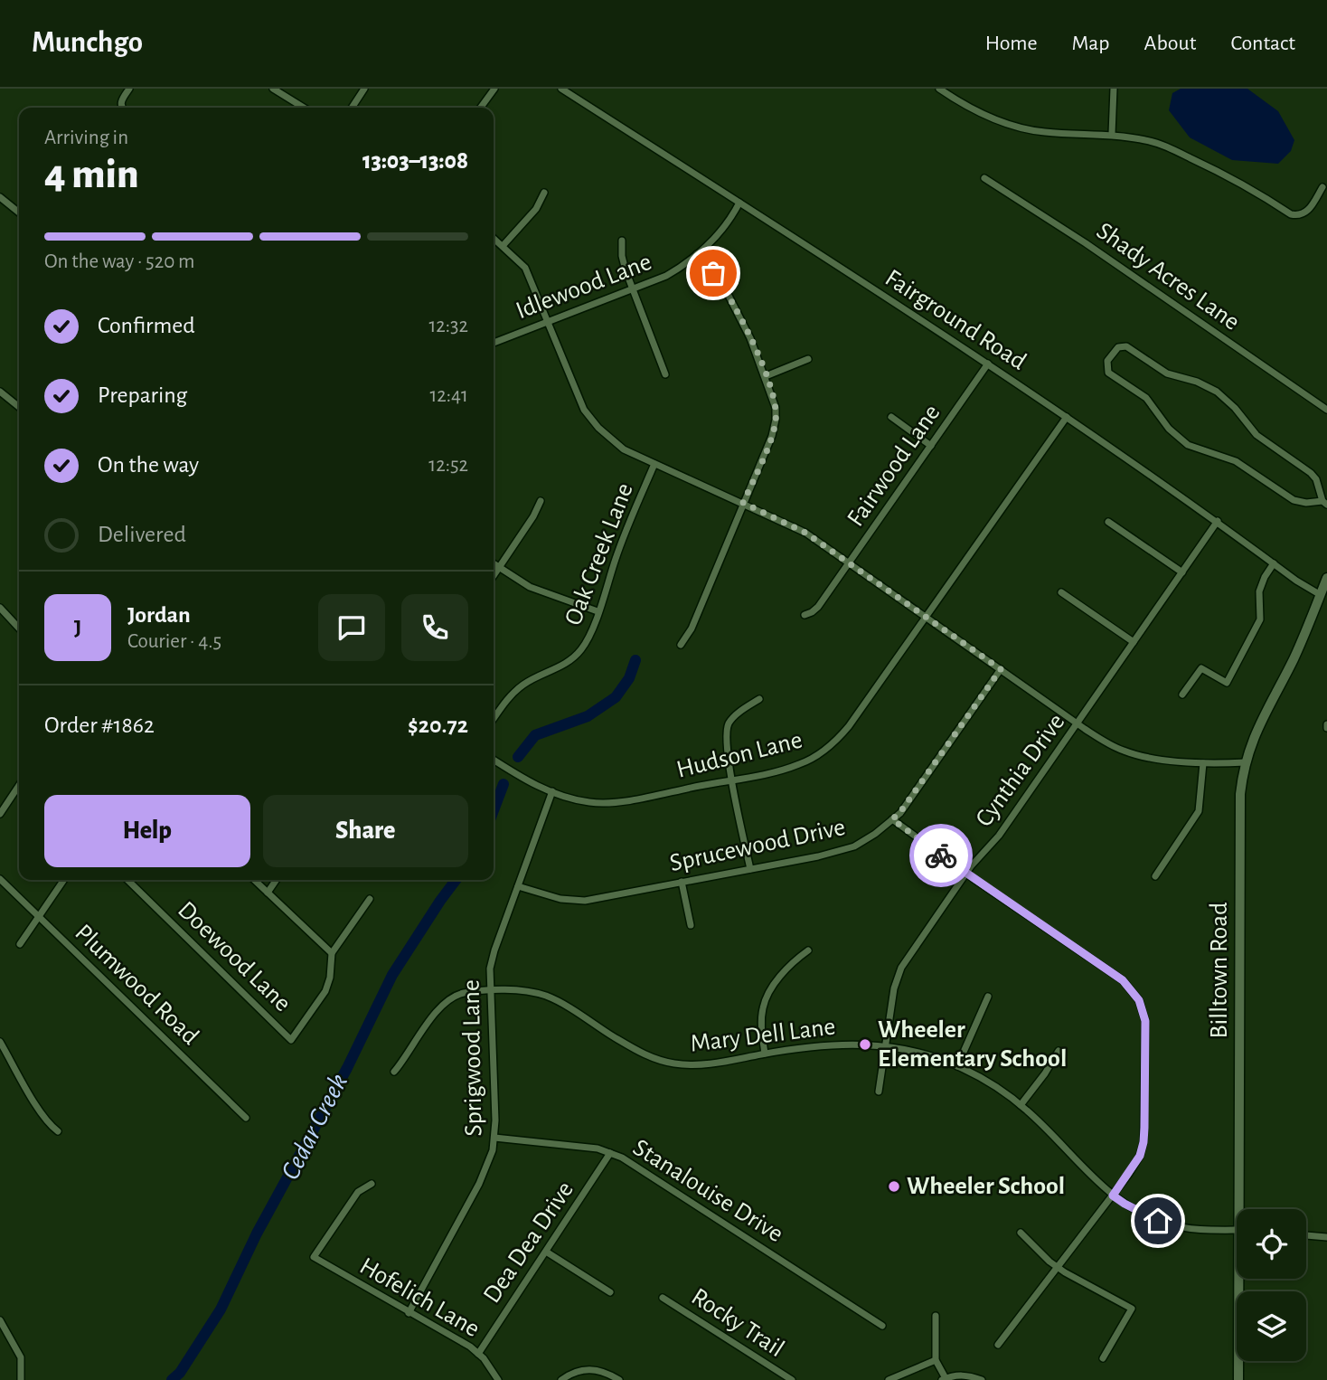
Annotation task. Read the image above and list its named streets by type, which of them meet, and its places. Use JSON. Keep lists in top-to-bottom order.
{
  "streets": {
    "main road": ["Billtown Road"],
    "street": [
      "Shady Acres Lane",
      "Idlewood Lane",
      "Fairground Road",
      "Fairwood Lane",
      "Oak Creek Lane",
      "Hudson Lane",
      "Cynthia Drive",
      "Sprucewood Drive",
      "Doewood Lane",
      "Plumwood Road",
      "Mary Dell Lane",
      "Sprigwood Lane",
      "Stanalouise Drive",
      "Dea Dea Drive",
      "Hofelich Lane",
      "Rocky Trail"
    ]
  },
  "crossings": [
    ["Idlewood Lane", "Fairground Road"],
    ["Fairground Road", "Fairwood Lane"],
    ["Fairground Road", "Hudson Lane"],
    ["Fairground Road", "Cynthia Drive"],
    ["Fairground Road", "Billtown Road"],
    ["Hudson Lane", "Sprigwood Lane"],
    ["Cynthia Drive", "Mary Dell Lane"],
    ["Sprucewood Drive", "Sprigwood Lane"],
    ["Mary Dell Lane", "Sprigwood Lane"],
    ["Sprigwood Lane", "Stanalouise Drive"],
    ["Sprigwood Lane", "Hofelich Lane"],
    ["Stanalouise Drive", "Dea Dea Drive"],
    ["Dea Dea Drive", "Hofelich Lane"]
  ],
  "water": ["Cedar Creek"],
  "places": ["Wheeler Elementary School", "Wheeler School"],
  "page": {
    "header": "Munchgo",
    "nav": [
      "Home",
      "Map",
      "About",
      "Contact"
    ],
    "heading": ["4 min", "Arriving in", "13:03–13:08"],
    "panel": [
      "Jordan",
      "Courier · 4.5",
      "Order #1862",
      "$20.72"
    ],
    "bar": "On the way · 520 m",
    "list": [
      ["Confirmed", "12:32"],
      ["Preparing", "12:41"],
      ["On the way", "12:52"],
      "Delivered"
    ],
    "round": "J",
    "buttons": ["Help", "Share"]
  }
}
